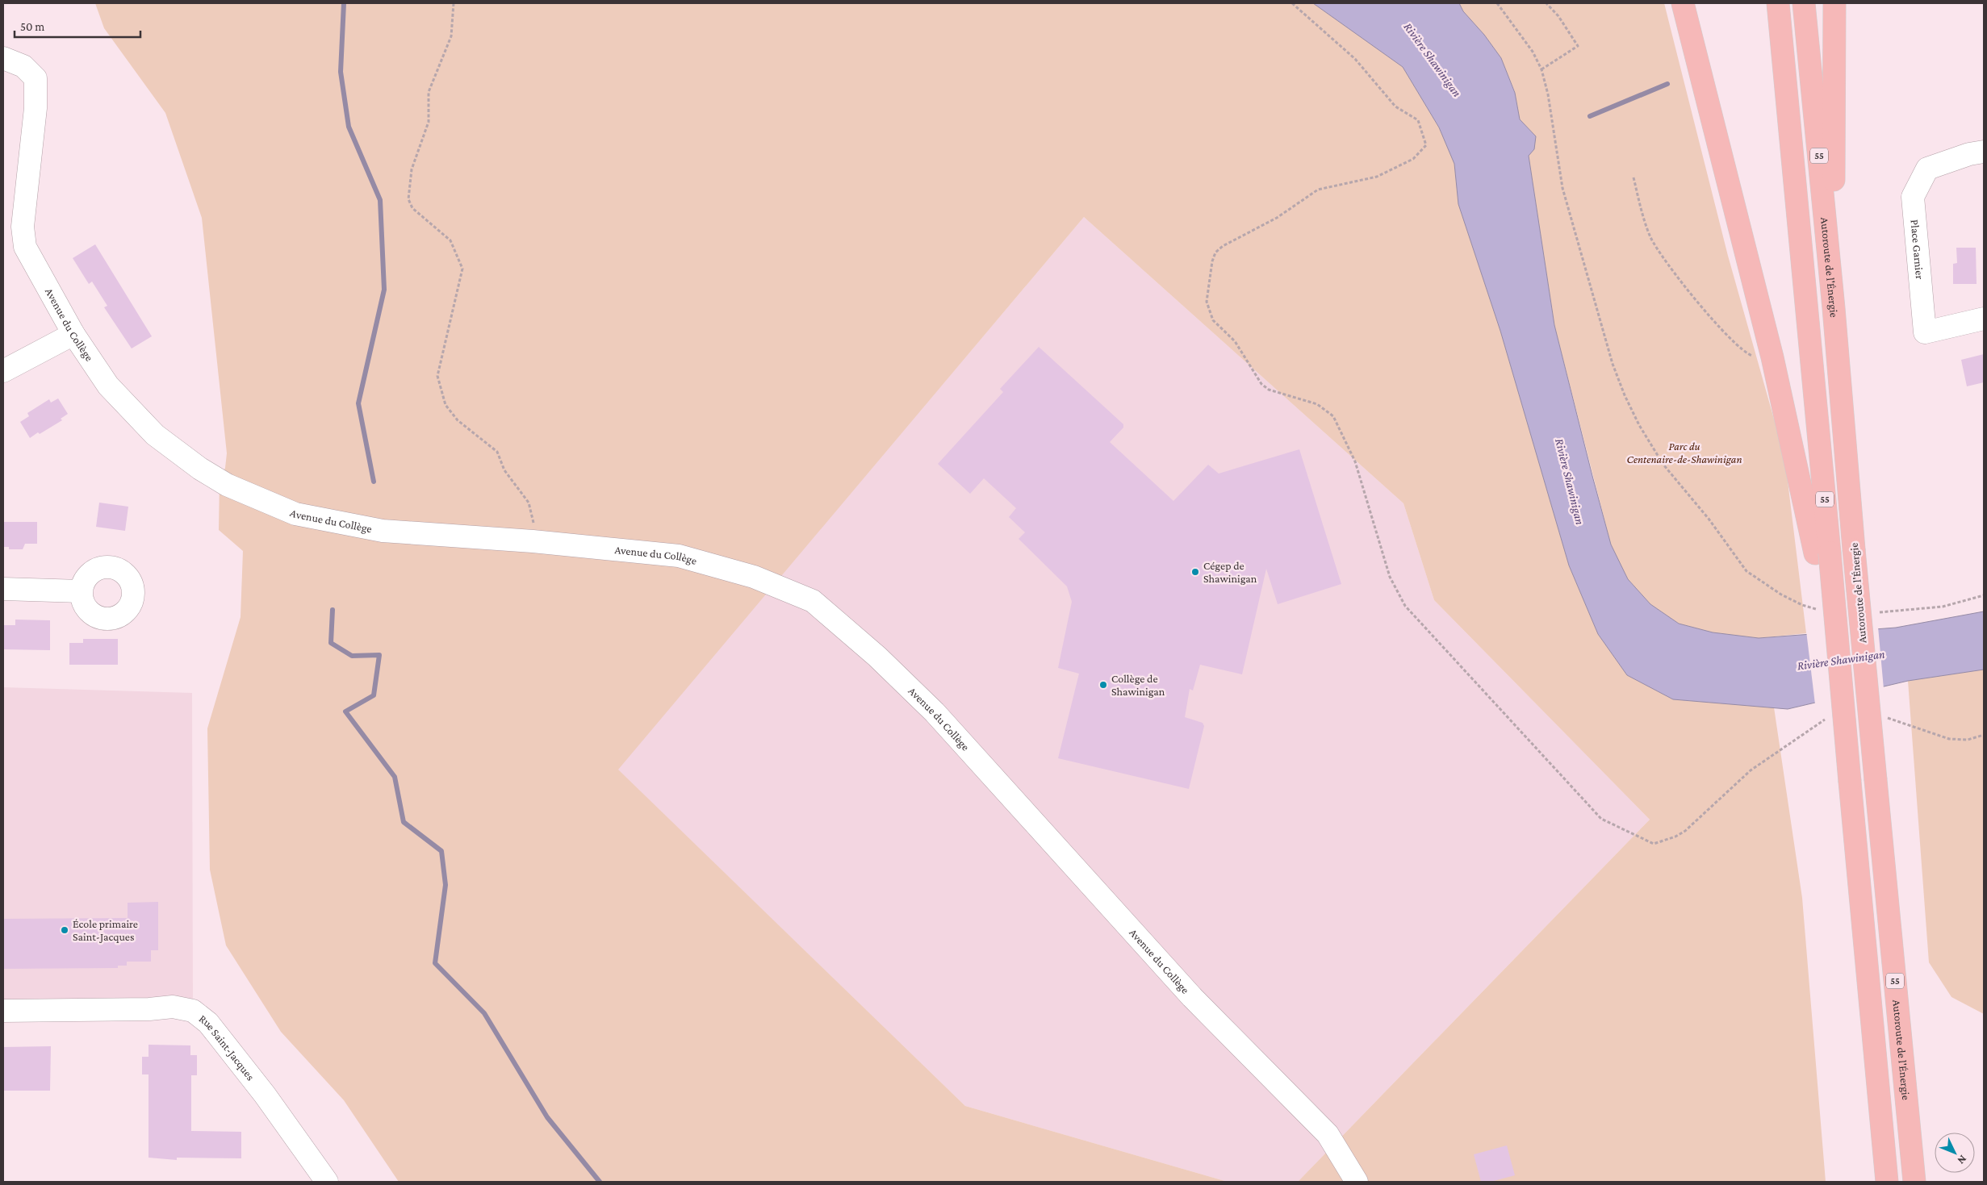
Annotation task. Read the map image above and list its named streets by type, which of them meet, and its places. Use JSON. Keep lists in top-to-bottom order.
{
  "streets": {
    "highway": ["55", "Autoroute de l'Énergie"],
    "street": ["Place Garnier", "Avenue du Collège", "Rue Saint-Jacques"]
  },
  "water": ["Rivière Shawinigan"],
  "parks": ["Parc du Centenaire-de-Shawinigan"],
  "places": ["Cégep de Shawinigan", "Collège de Shawinigan", "École primaire Saint-Jacques"],
  "scale_bar": "50 m",
  "north": "bottom right"
}
